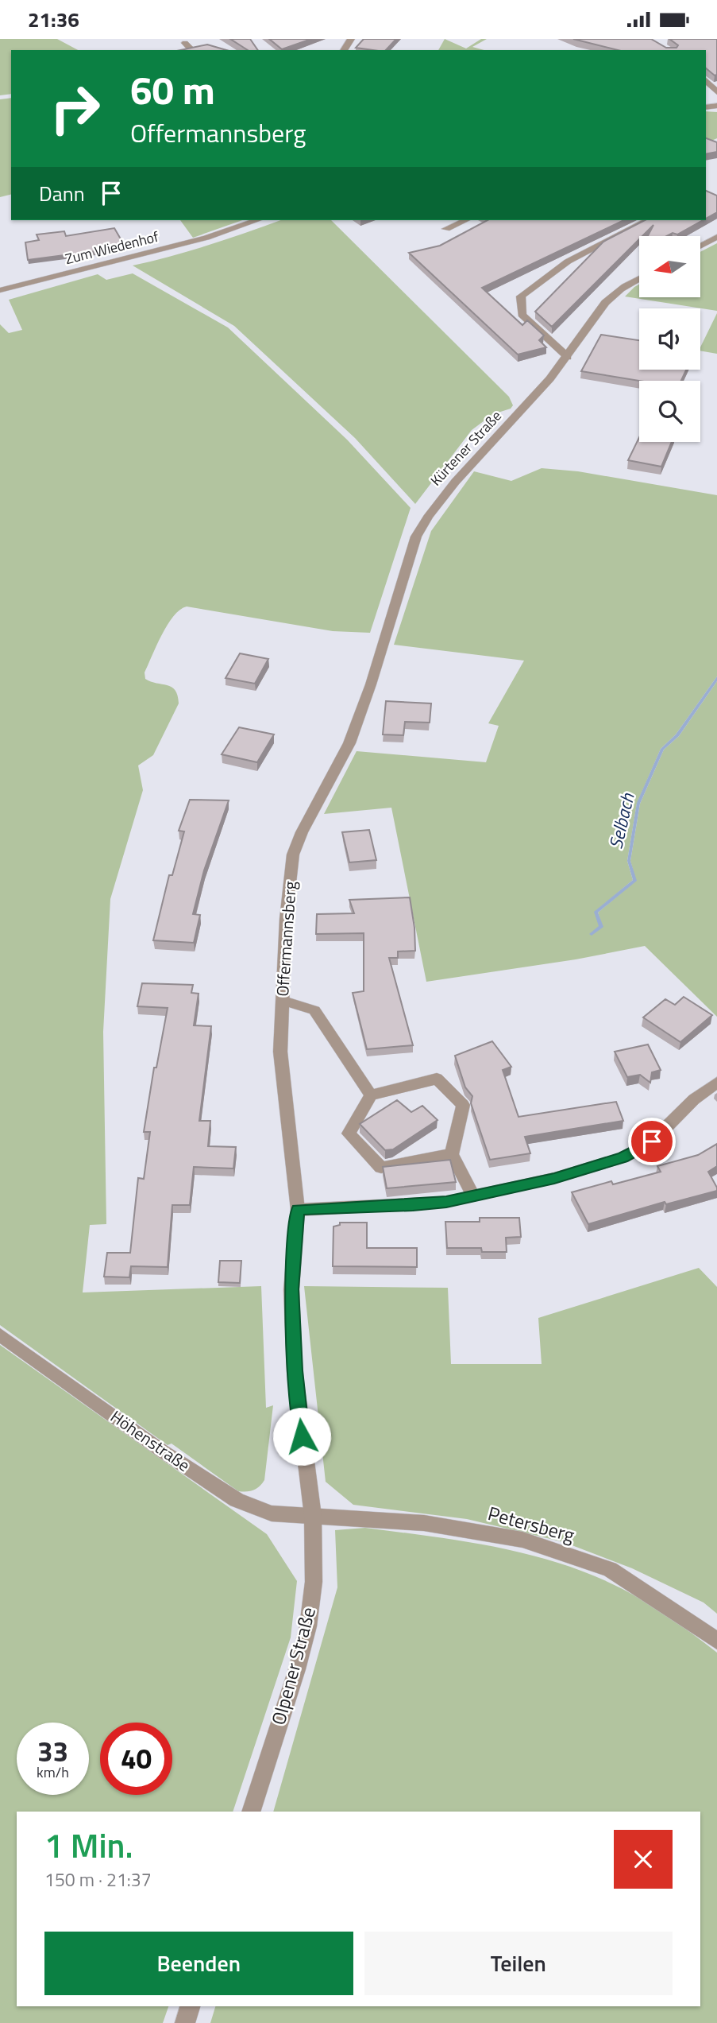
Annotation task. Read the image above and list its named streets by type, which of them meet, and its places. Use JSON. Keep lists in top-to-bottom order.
{
  "streets": {
    "street": [
      "Zum Wiedenhof",
      "Kürtener Straße",
      "Offermannsberg",
      "Höhenstraße",
      "Petersberg",
      "Olpener Straße"
    ]
  },
  "crossings": [
    ["Kürtener Straße", "Offermannsberg"],
    ["Offermannsberg", "Höhenstraße"],
    ["Offermannsberg", "Petersberg"],
    ["Offermannsberg", "Olpener Straße"],
    ["Höhenstraße", "Petersberg"],
    ["Höhenstraße", "Olpener Straße"],
    ["Petersberg", "Olpener Straße"]
  ],
  "water": ["Selbach"],
  "north": "left",
  "page": {
    "status": "21:36",
    "turn": ["60 m", "Offermannsberg"],
    "then": "Dann",
    "speed": "33 km/h",
    "limit": "40",
    "heading": ["1 Min.", "150 m · 21:37"],
    "buttons": ["Beenden", "Teilen"]
  }
}
